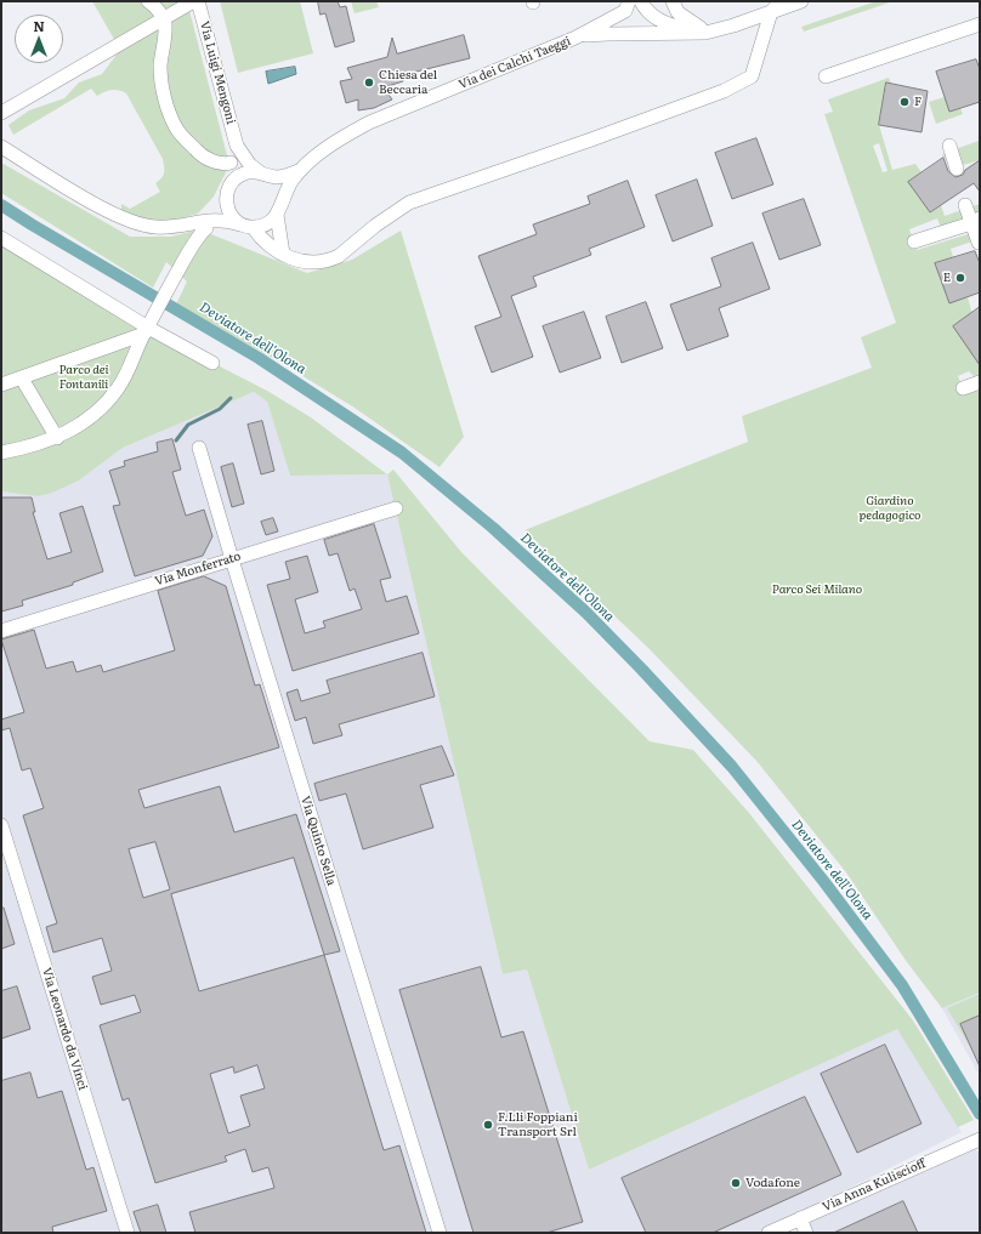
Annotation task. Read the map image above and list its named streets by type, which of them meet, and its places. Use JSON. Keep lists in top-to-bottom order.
{
  "streets": {
    "street": [
      "Via dei Calchi Taeggi",
      "Via Luigi Mengoni",
      "Via Monferrato",
      "Via Quinto Sella",
      "Via Leonardo da Vinci",
      "Via Anna Kuliscioff"
    ]
  },
  "crossings": [
    ["Via dei Calchi Taeggi", "Via Luigi Mengoni"],
    ["Via Monferrato", "Via Quinto Sella"]
  ],
  "water": ["Deviatore dell'Olona"],
  "parks": ["Parco dei Fontanili", "Giardino pedagogico", "Parco Sei Milano"],
  "places": [
    "Chiesa del Beccaria",
    "F",
    "E",
    "F.Lli Foppiani Transport Srl",
    "Vodafone"
  ],
  "north": "top"
}
